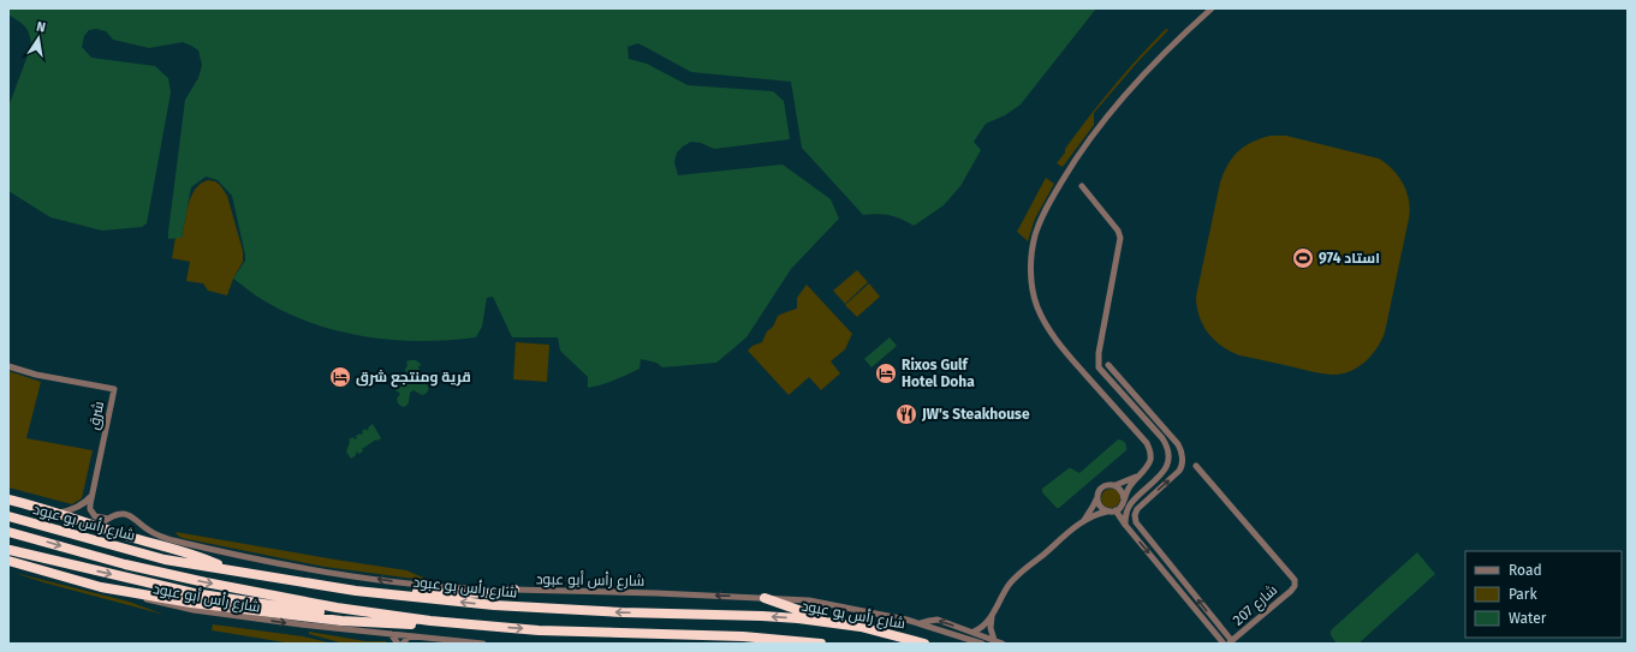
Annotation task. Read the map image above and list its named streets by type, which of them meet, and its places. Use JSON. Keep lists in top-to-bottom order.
{
  "streets": {
    "highway": ["شارع رأس بو عبود"],
    "street": ["شرق", "شارع رأس أبو عبود", "شارع 207"]
  },
  "crossings": [
    ["شرق", "شارع رأس أبو عبود"]
  ],
  "places": {
    "sports": ["استاد 974"],
    "hotel": ["Rixos Gulf Hotel Doha", "قرية ومنتجع شرق"],
    "restaurant": ["JW's Steakhouse"]
  },
  "legend": ["Road", "Park", "Water"],
  "north": "top"
}
